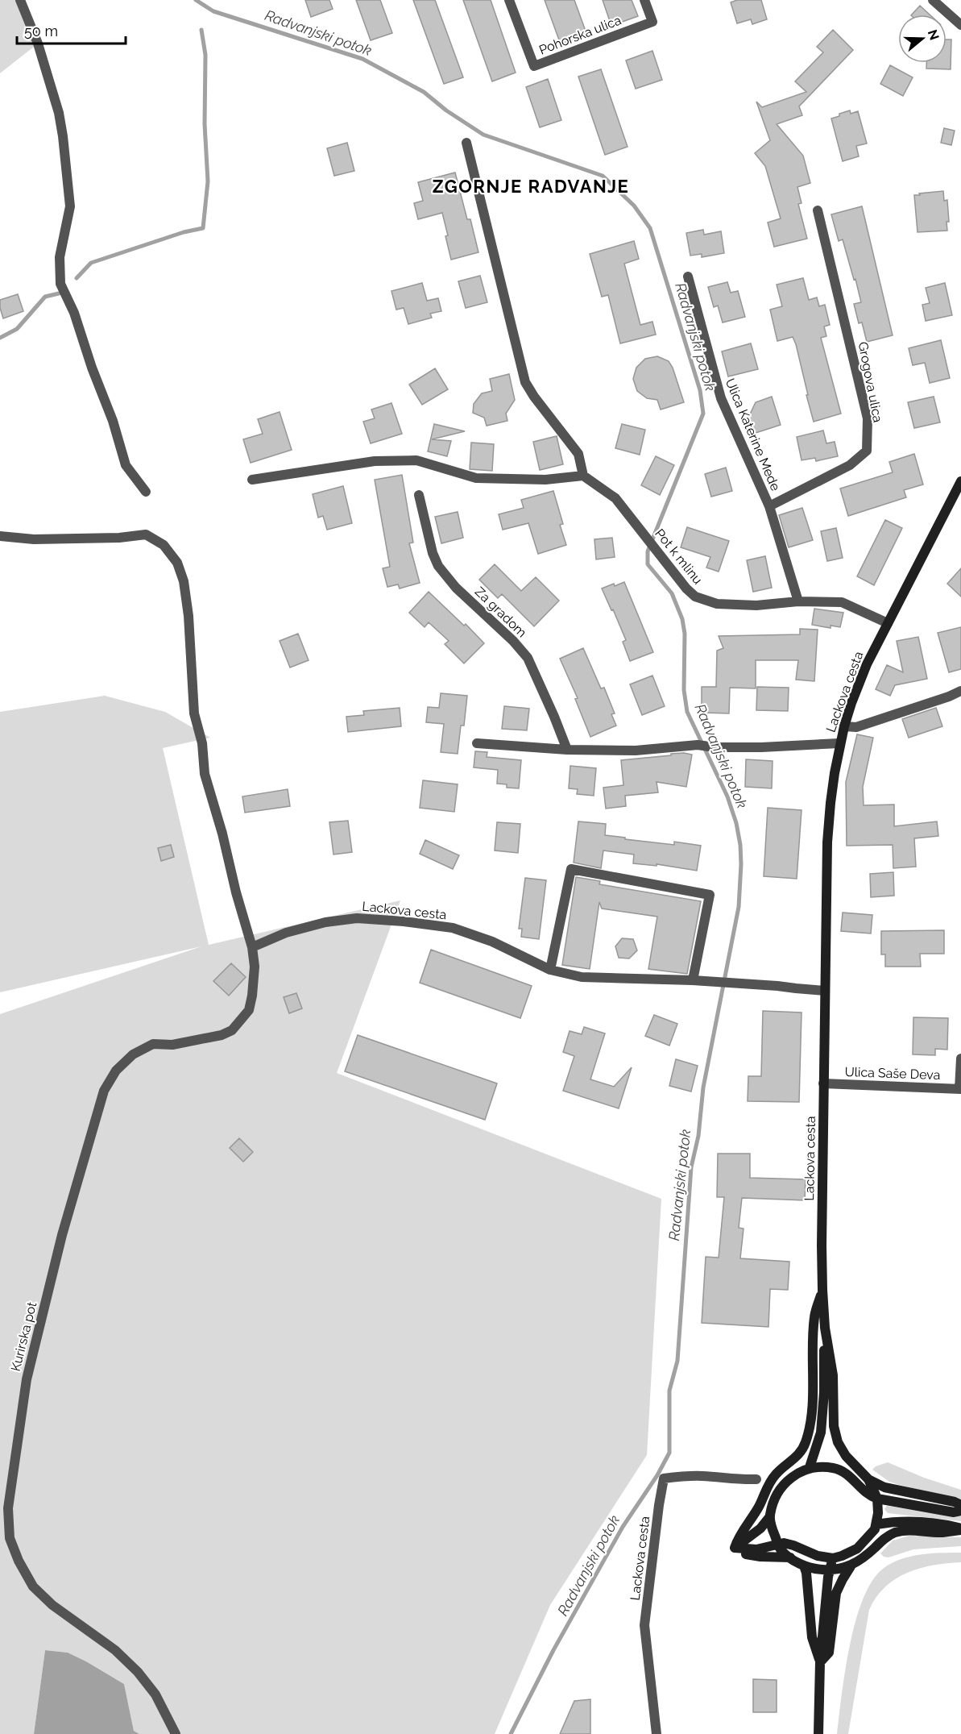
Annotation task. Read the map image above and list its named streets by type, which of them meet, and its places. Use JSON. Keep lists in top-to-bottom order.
{
  "streets": {
    "street": [
      "Pohorska ulica",
      "Grogova ulica",
      "Ulica Katerine Mede",
      "Pot k mlinu",
      "Za gradom",
      "Lackova cesta",
      "Ulica Saše Deva",
      "Kurirska pot"
    ]
  },
  "crossings": [
    ["Grogova ulica", "Ulica Katerine Mede"],
    ["Ulica Katerine Mede", "Pot k mlinu"],
    ["Pot k mlinu", "Lackova cesta"],
    ["Lackova cesta", "Ulica Saše Deva"],
    ["Lackova cesta", "Kurirska pot"]
  ],
  "districts": ["ZGORNJE RADVANJE"],
  "water": ["Radvanjski potok"],
  "scale_bar": "50 m",
  "north": "right"
}
